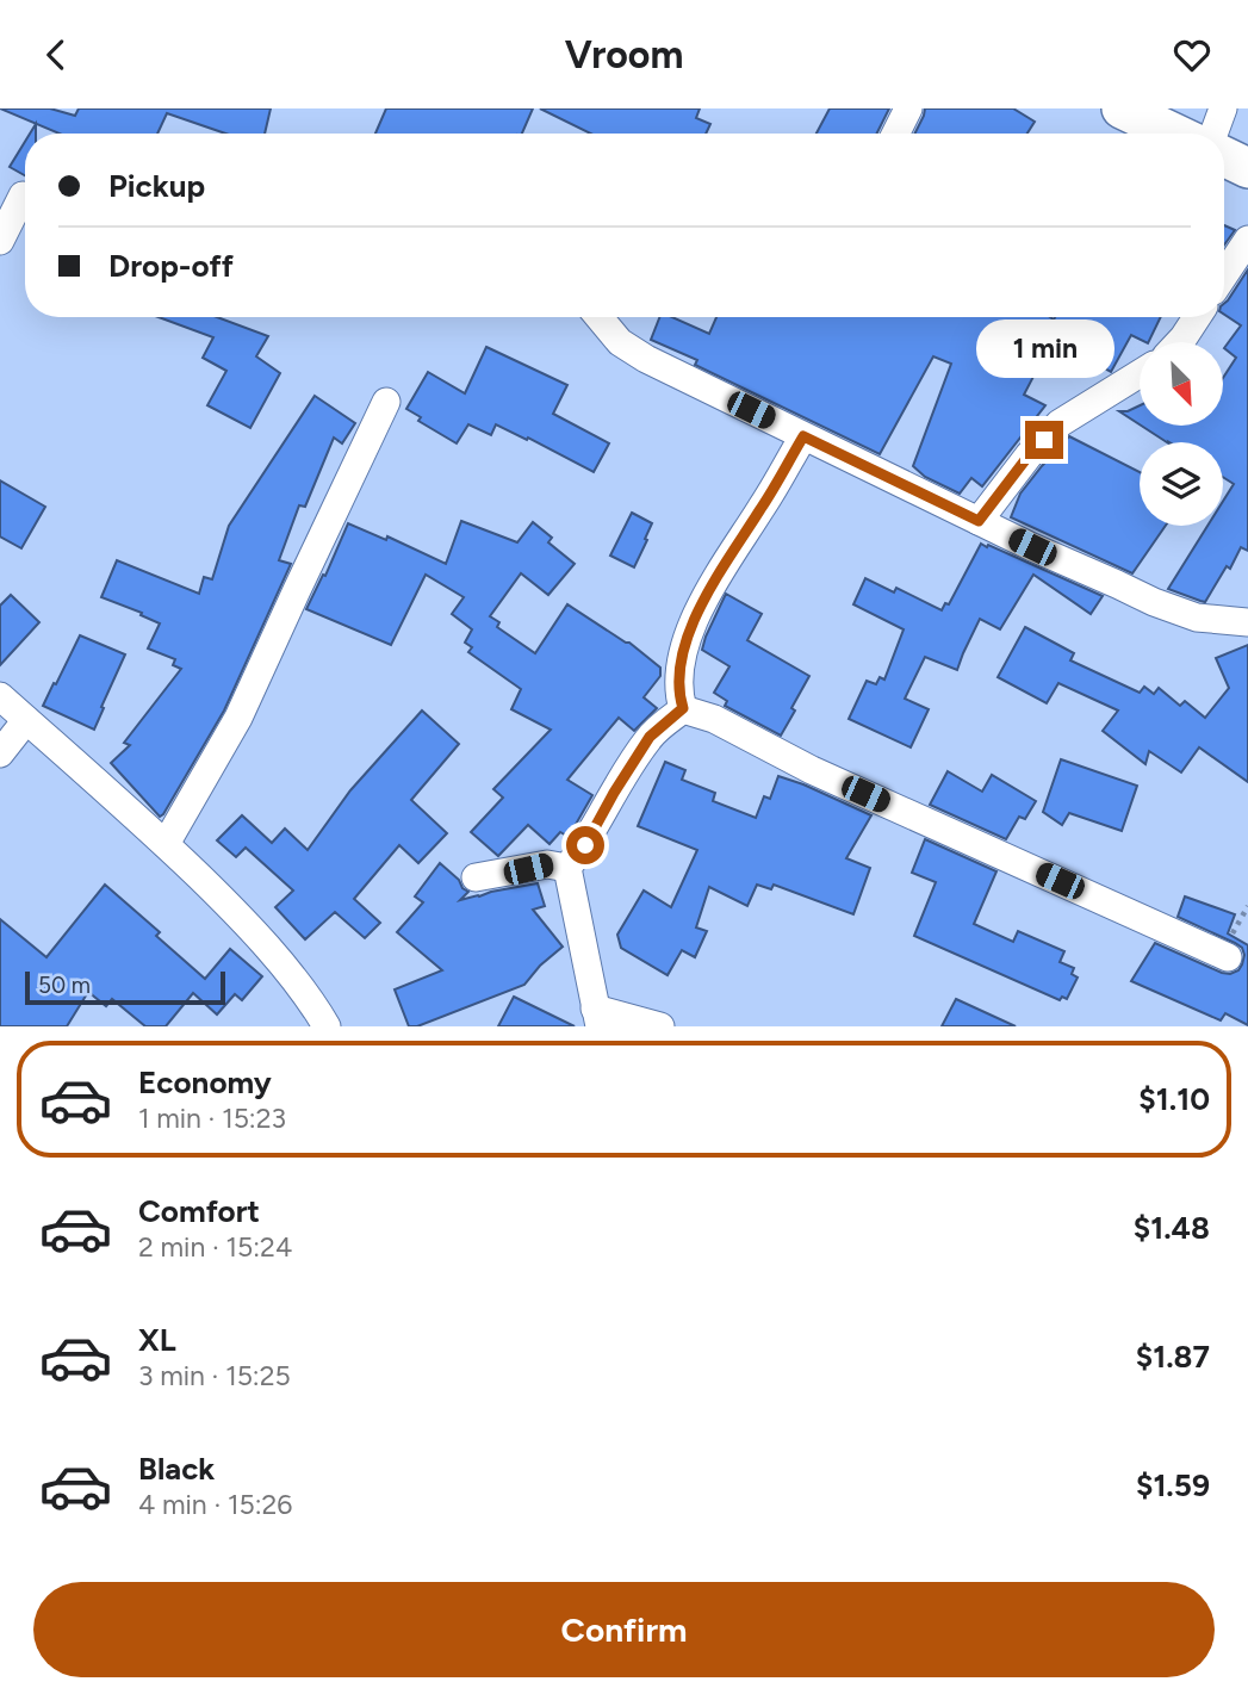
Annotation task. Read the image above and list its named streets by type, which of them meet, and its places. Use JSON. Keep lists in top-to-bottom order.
{
  "scale_bar": "50 m",
  "north": "bottom right",
  "page": {
    "header": "Vroom",
    "banner": ["Pickup", "Drop-off"],
    "bubble": "1 min",
    "scale": "50 m",
    "list": [
      {
        "name": "Economy",
        "note": "1 min · 15:23",
        "value": "$1.10"
      },
      {
        "name": "Comfort",
        "note": "2 min · 15:24",
        "value": "$1.48"
      },
      {
        "name": "XL",
        "note": "3 min · 15:25",
        "value": "$1.87"
      },
      {
        "name": "Black",
        "note": "4 min · 15:26",
        "value": "$1.59"
      }
    ],
    "buttons": "Confirm"
  }
}
